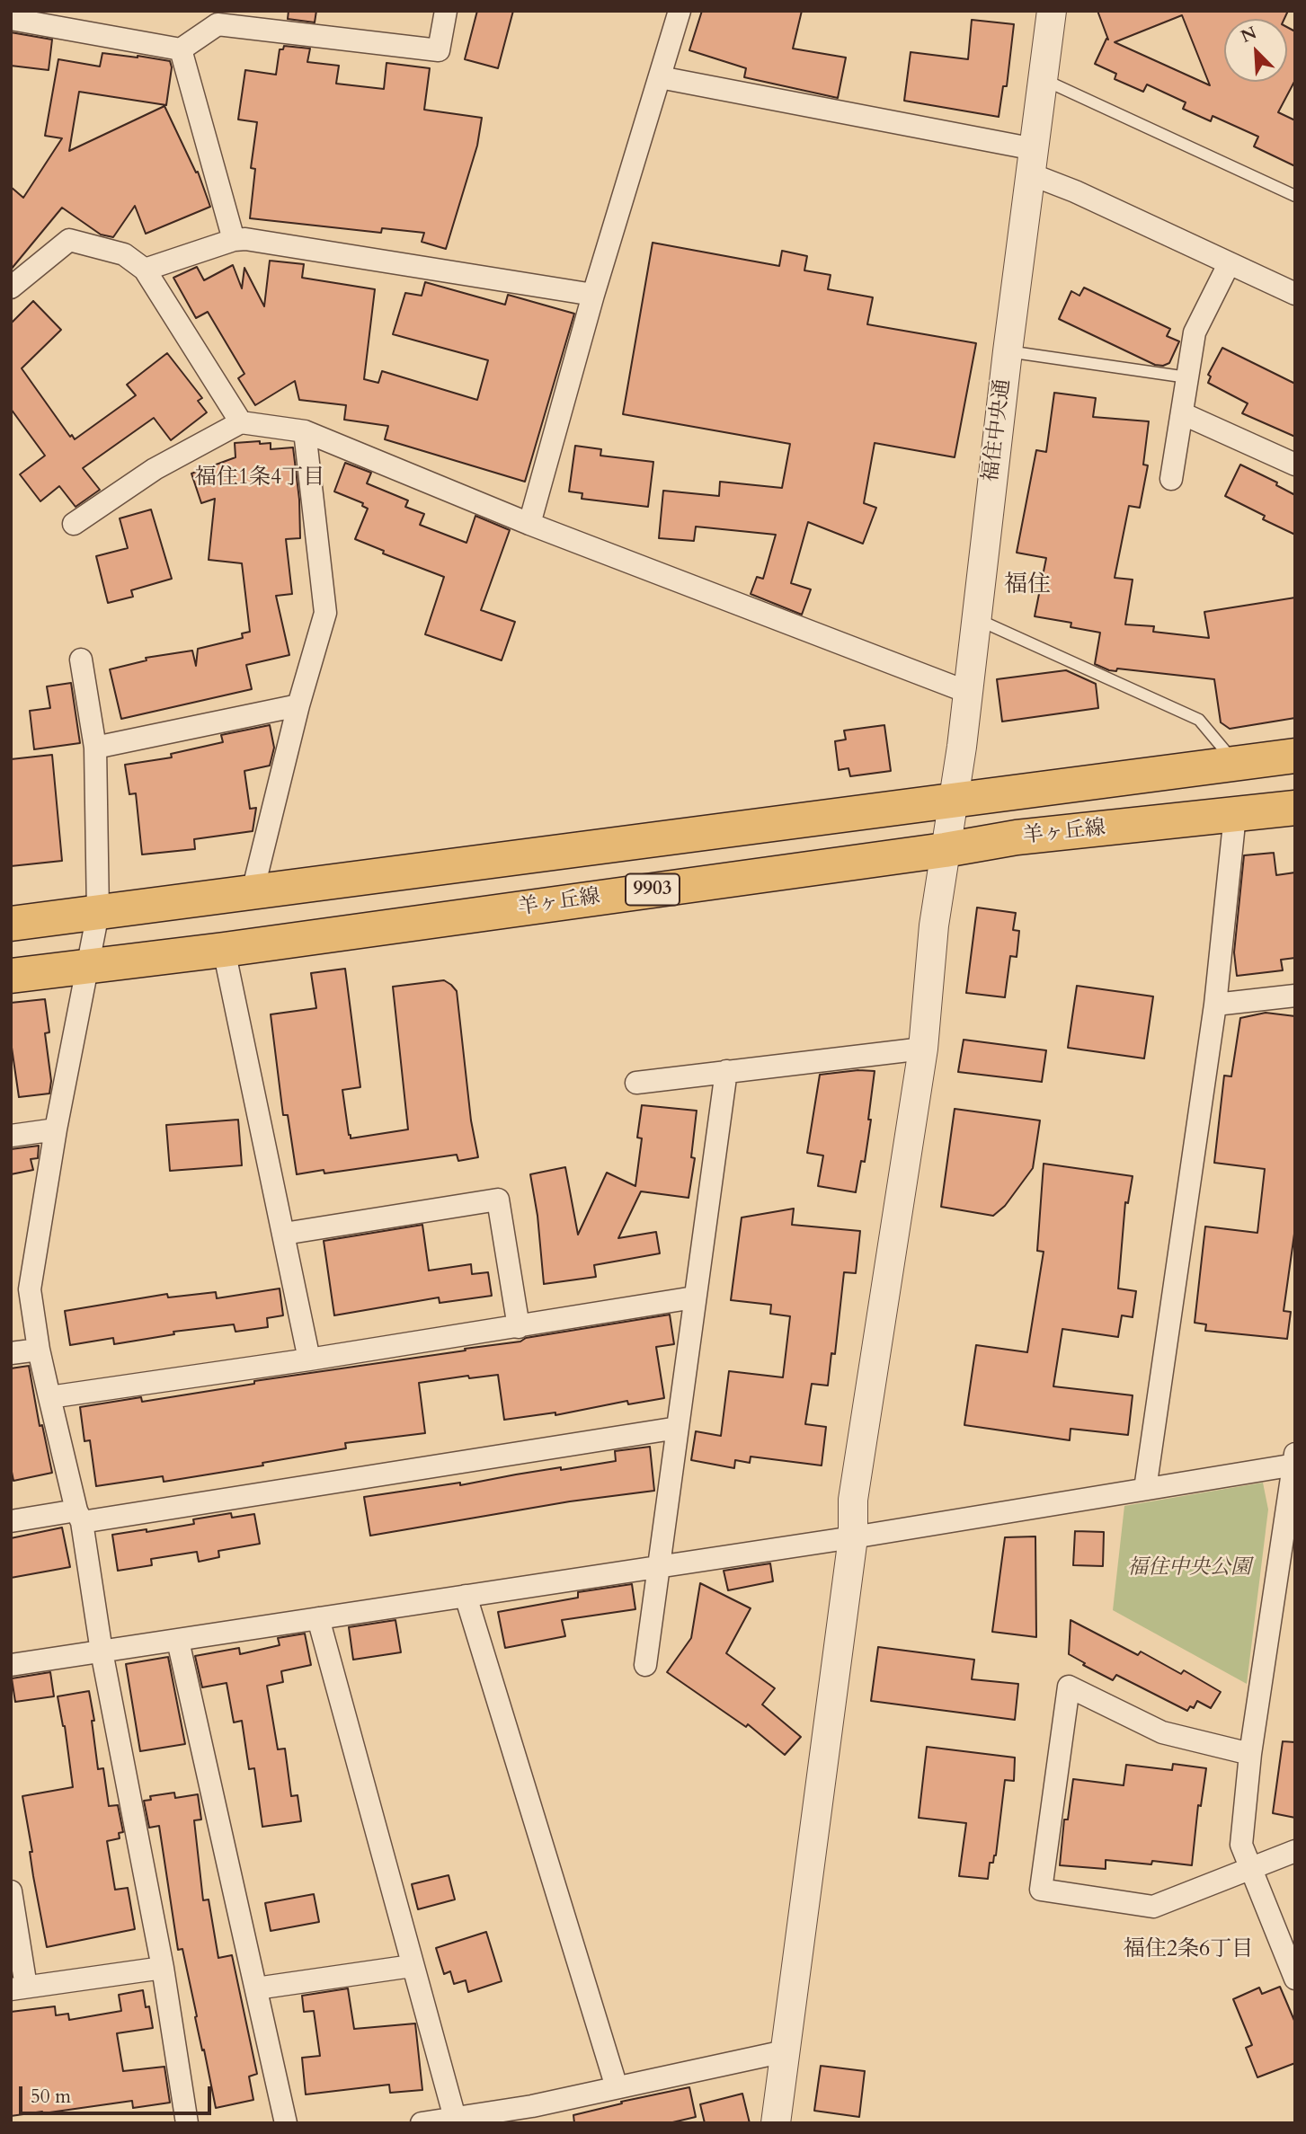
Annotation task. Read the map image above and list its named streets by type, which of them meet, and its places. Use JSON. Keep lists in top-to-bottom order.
{
  "streets": {
    "main road": ["羊ヶ丘線", "9903"],
    "street": ["福住中央通"]
  },
  "crossings": [
    ["福住中央通", "羊ヶ丘線"],
    ["福住中央通", "9903"]
  ],
  "districts": ["福住1条4丁目", "福住", "福住2条6丁目"],
  "parks": ["福住中央公園"],
  "scale_bar": "50 m",
  "north": "top left"
}
